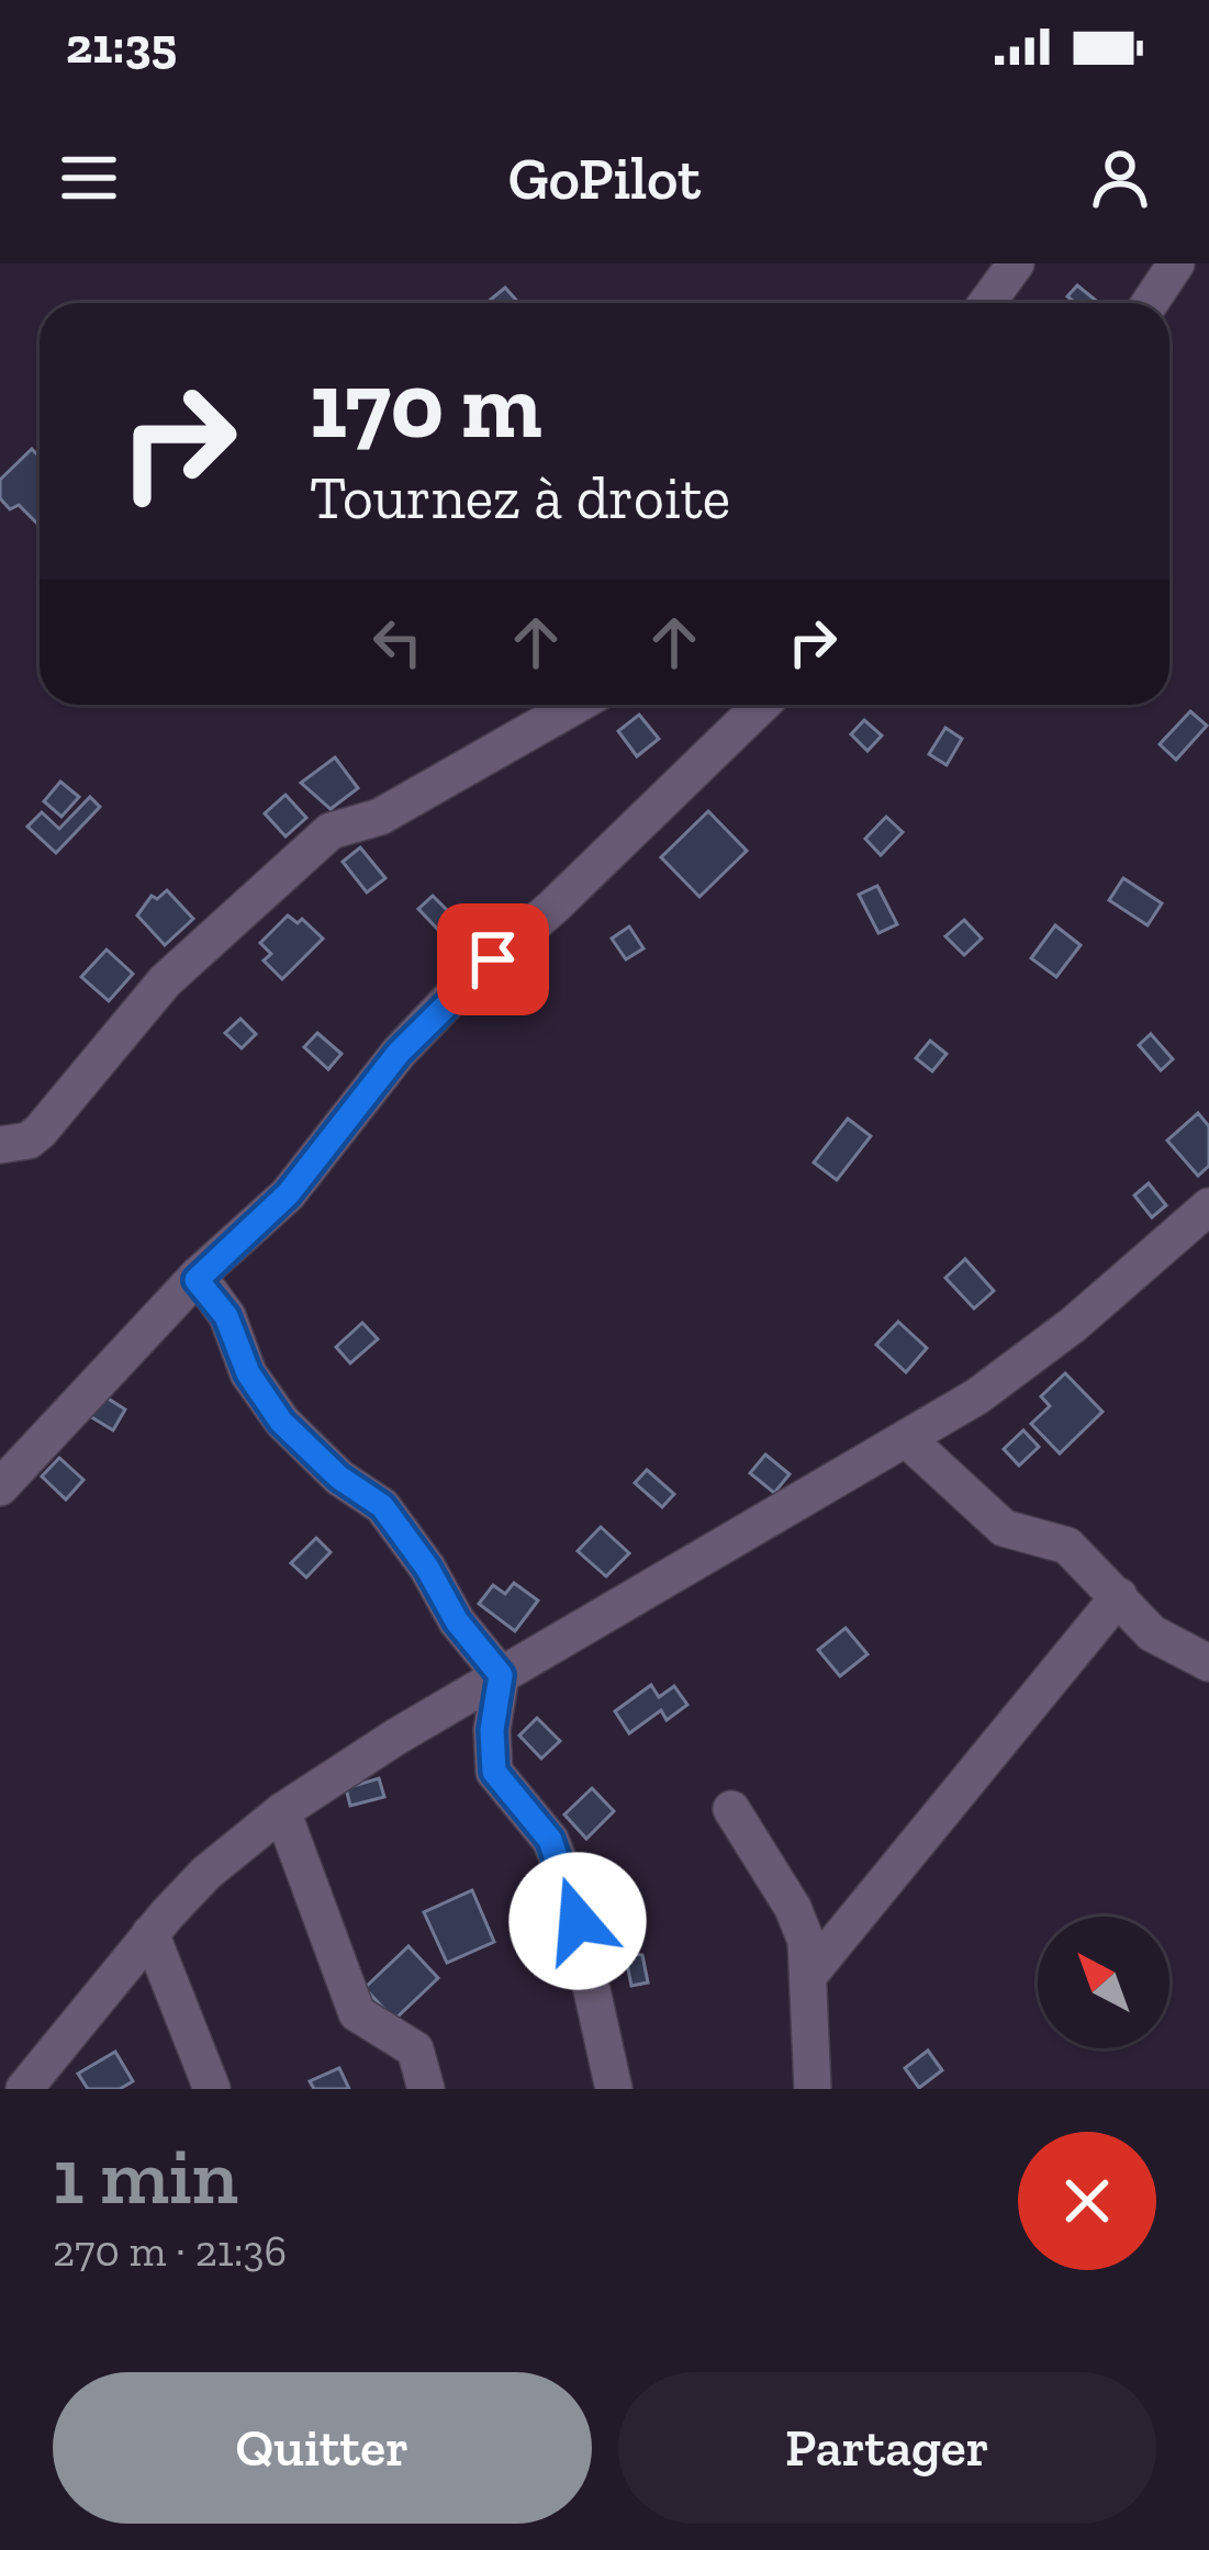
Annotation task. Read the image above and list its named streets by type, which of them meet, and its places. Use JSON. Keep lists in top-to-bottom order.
{
  "north": "top left",
  "page": {
    "status": "21:35",
    "header": "GoPilot",
    "turn": ["170 m", "Tournez à droite"],
    "heading": ["1 min", "270 m · 21:36"],
    "buttons": ["Quitter", "Partager"]
  }
}
